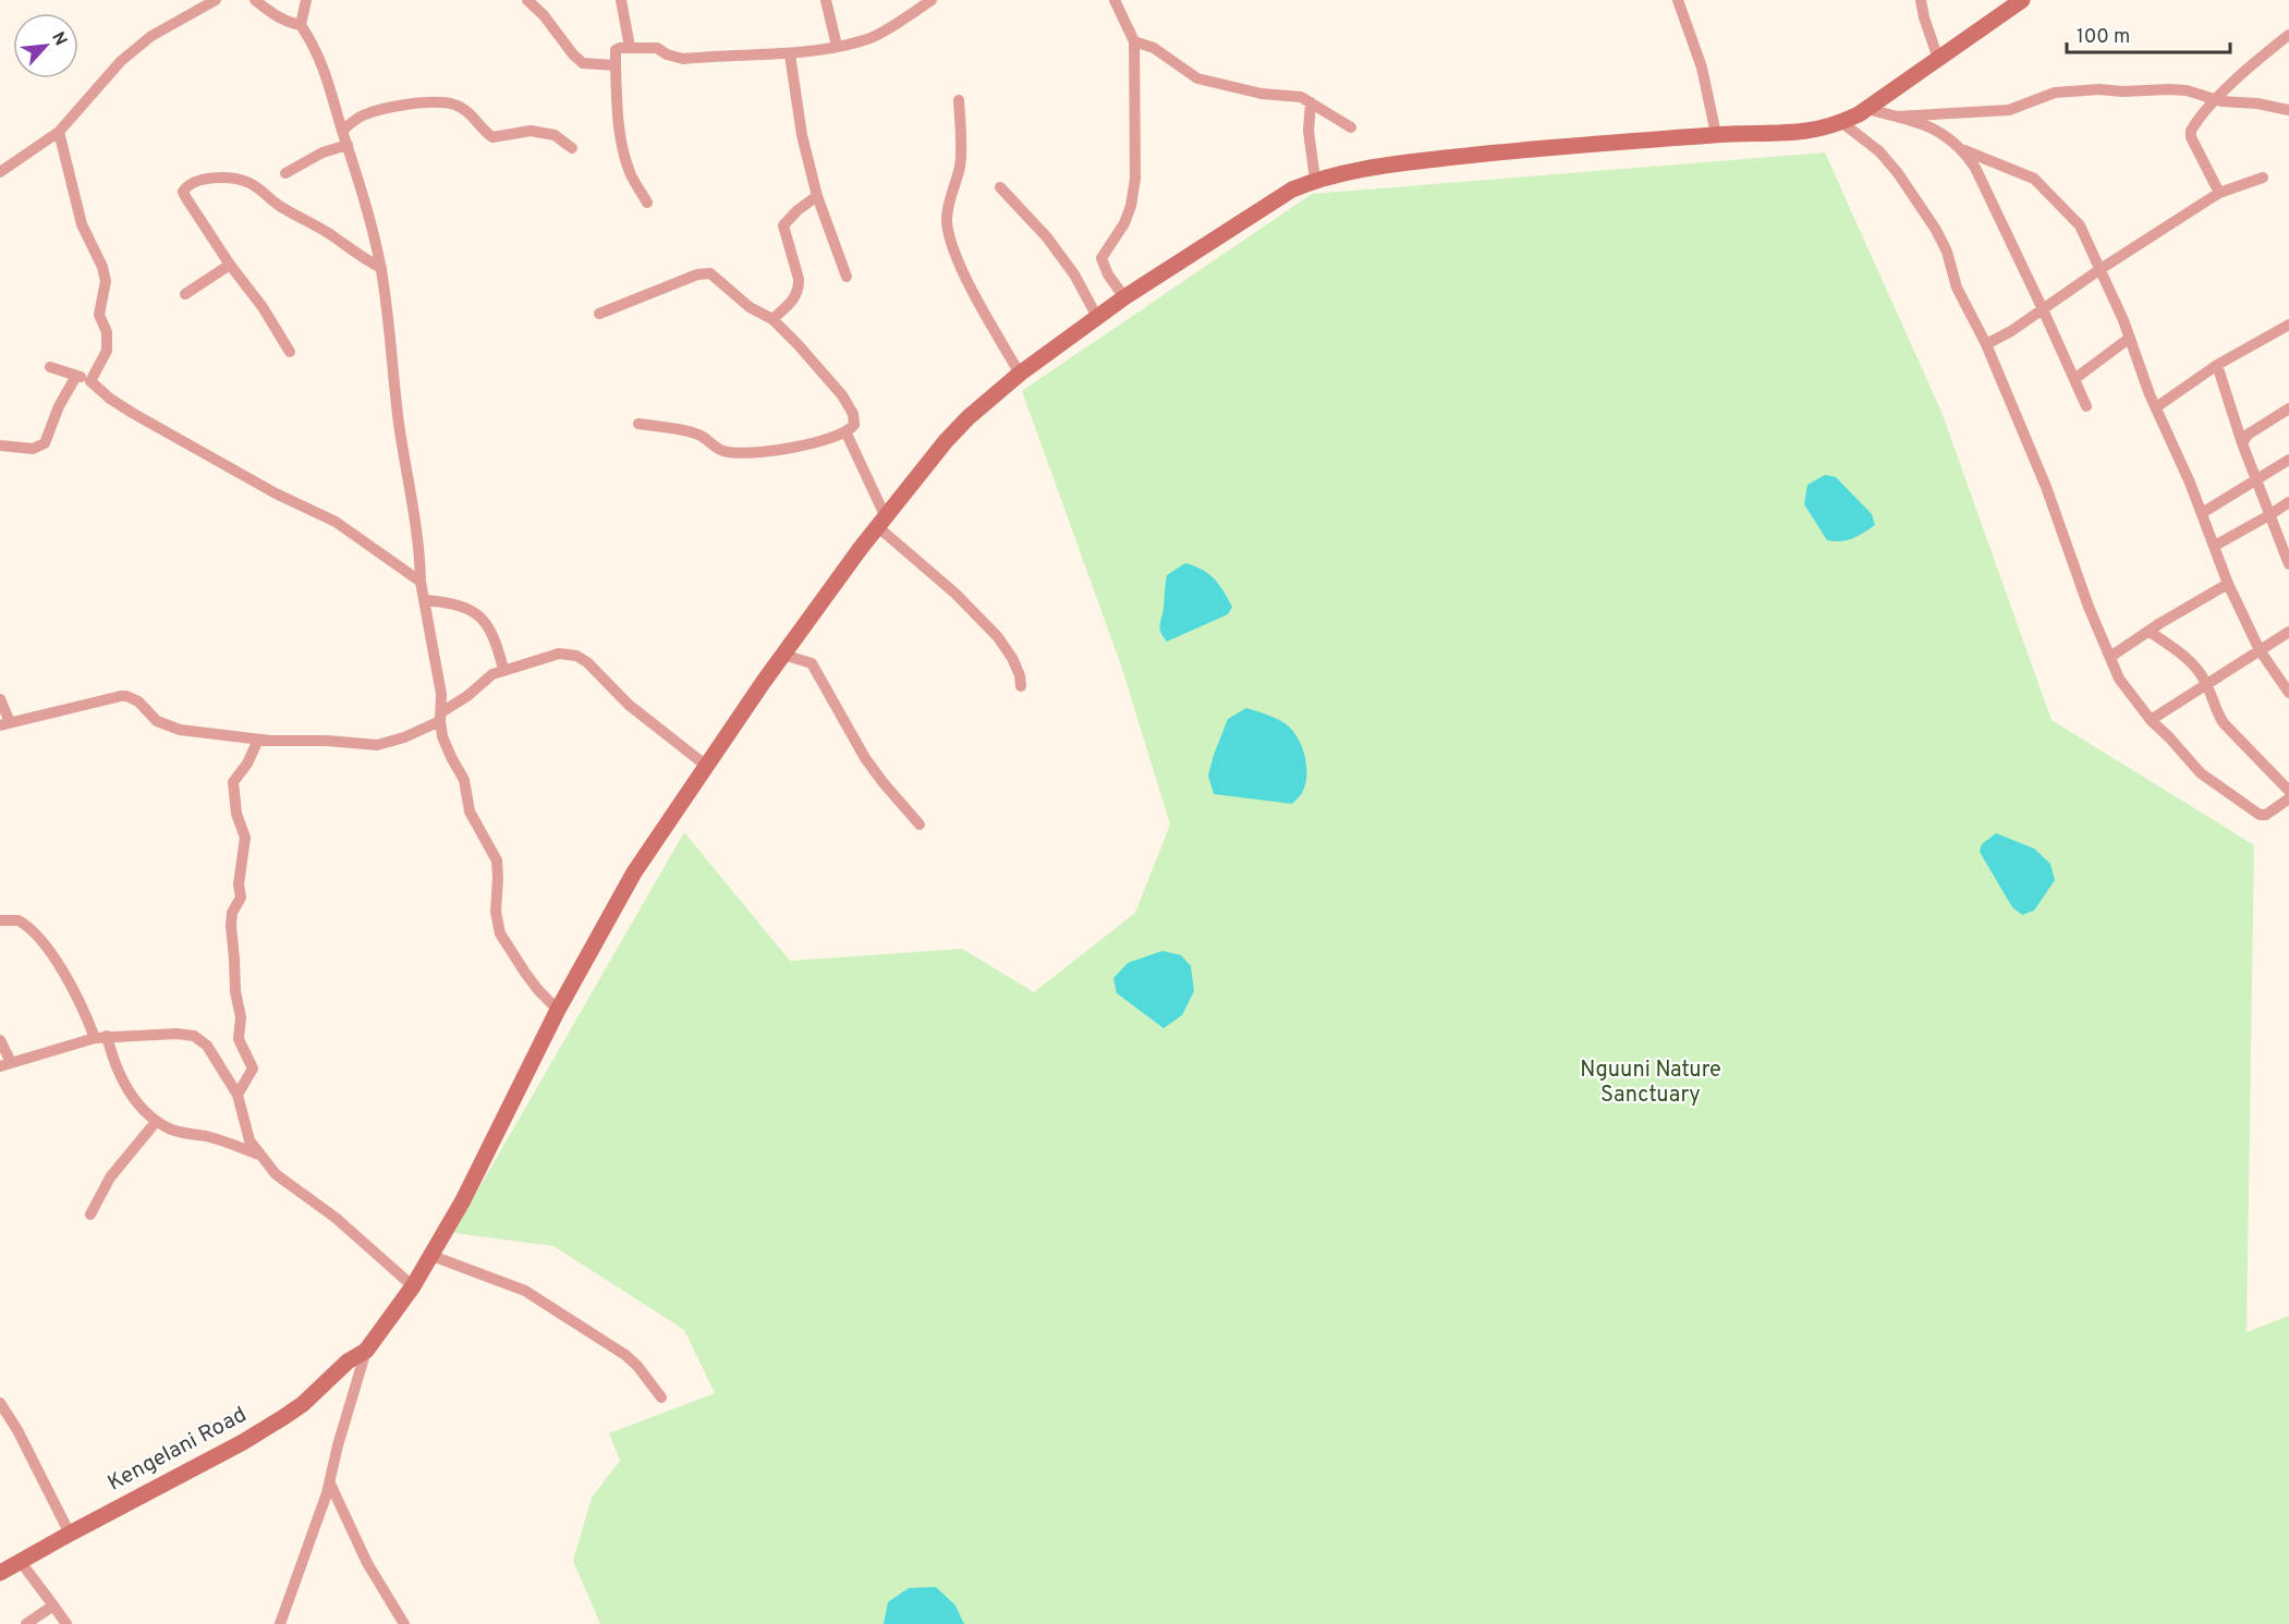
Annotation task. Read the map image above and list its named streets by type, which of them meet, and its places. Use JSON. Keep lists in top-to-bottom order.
{
  "streets": {
    "main road": ["Kengelani Road"]
  },
  "parks": ["Nguuni Nature Sanctuary"],
  "scale_bar": "100 m",
  "north": "top right"
}
